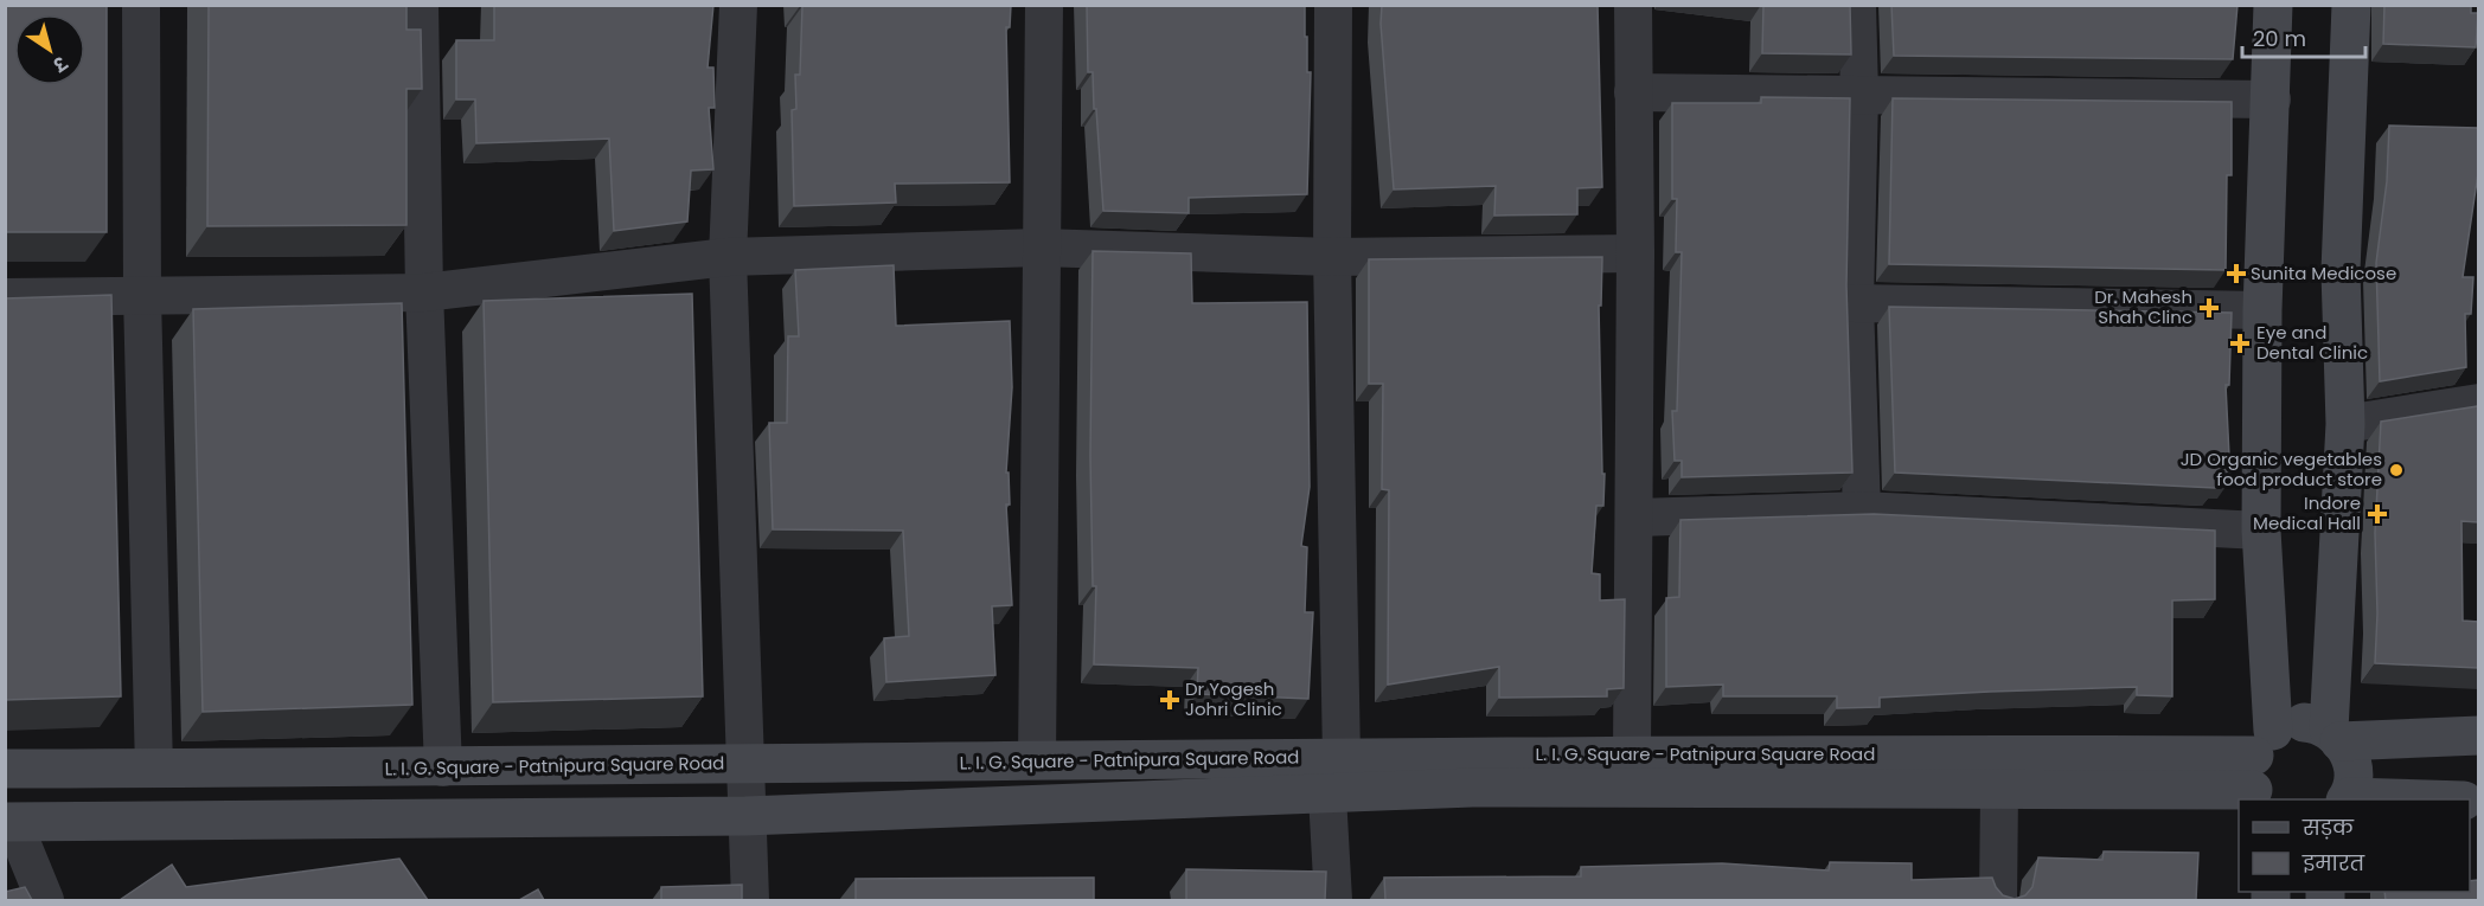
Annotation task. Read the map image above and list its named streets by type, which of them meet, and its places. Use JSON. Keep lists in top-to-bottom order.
{
  "streets": {
    "main road": ["L. I. G. Square - Patnipura Square Road"]
  },
  "places": {
    "health": [
      "Sunita Medicose",
      "Dr. Mahesh Shah Clinc",
      "Eye and Dental Clinic",
      "Indore Medical Hall",
      "Dr Yogesh Johri Clinic"
    ],
    "other": ["JD Organic vegetables food product store"]
  },
  "legend": ["सड़क", "इमारत"],
  "scale_bar": "20 m",
  "north": "bottom right"
}
